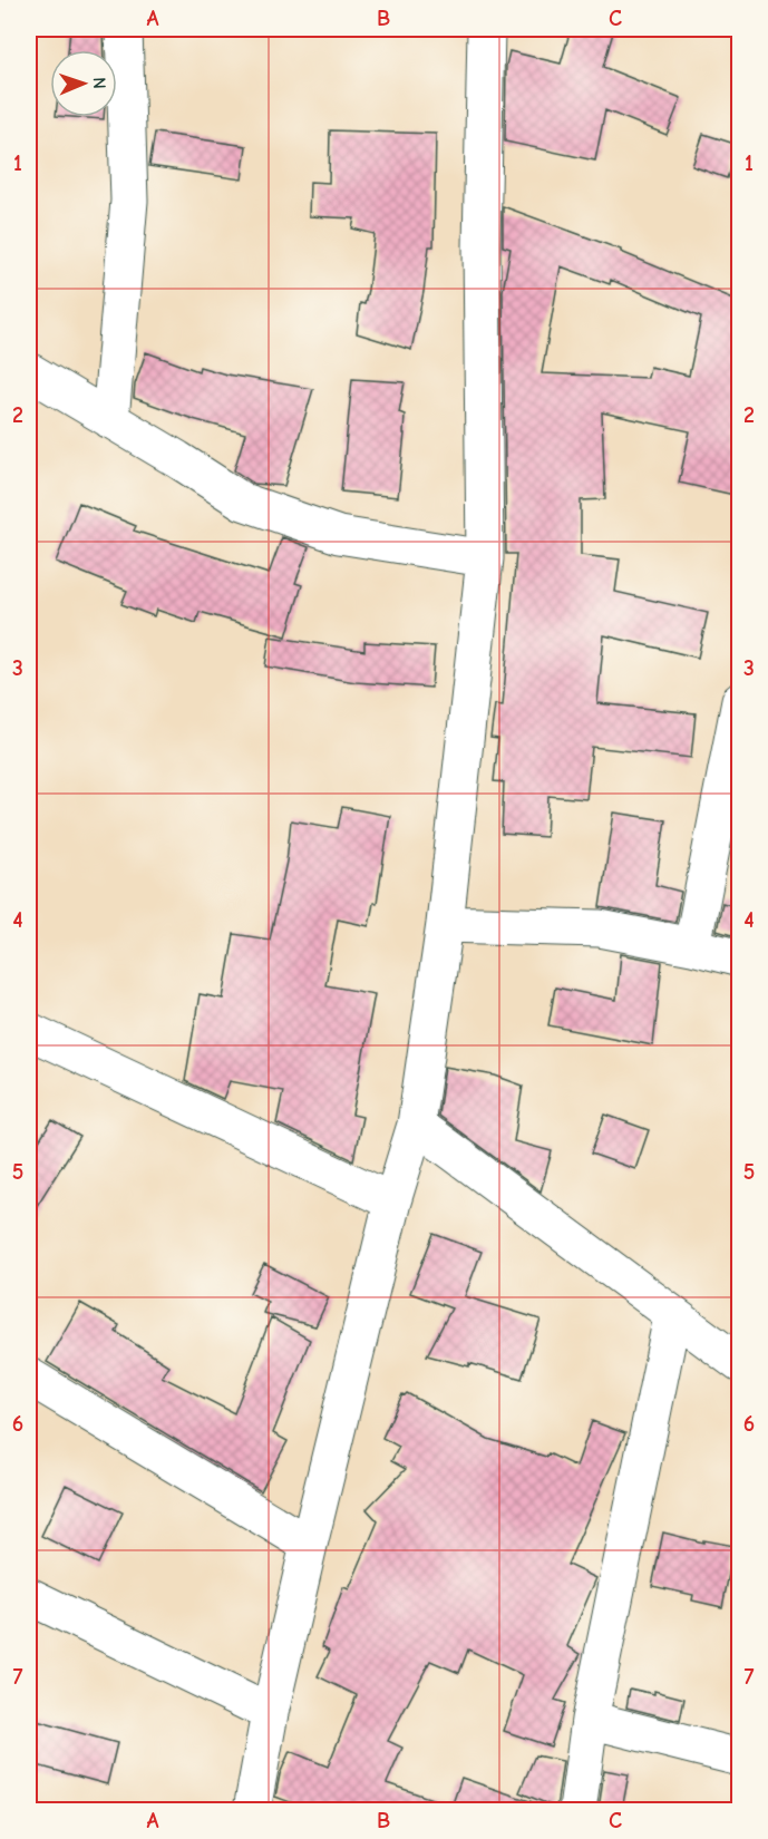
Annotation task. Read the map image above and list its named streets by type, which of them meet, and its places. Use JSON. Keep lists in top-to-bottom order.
{
  "north": "right",
  "grid": {
    "columns": ["A", "B", "C"],
    "rows": [
      "1",
      "2",
      "3",
      "4",
      "5",
      "6",
      "7"
    ]
  }
}
